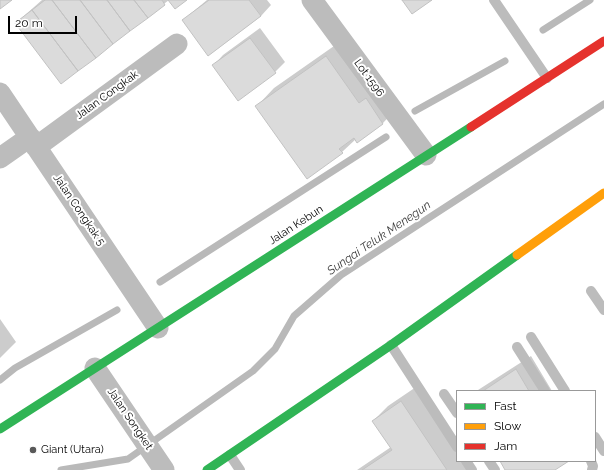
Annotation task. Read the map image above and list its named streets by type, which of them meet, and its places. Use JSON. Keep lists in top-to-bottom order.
{
  "streets": {
    "main road": ["Jalan Kebun"],
    "street": [
      "Lot 1596",
      "Jalan Congkak",
      "Jalan Congkak 5",
      "Jalan Songket"
    ]
  },
  "crossings": [
    ["Lot 1596", "Jalan Kebun"],
    ["Jalan Congkak", "Jalan Congkak 5"],
    ["Jalan Congkak 5", "Jalan Kebun"],
    ["Jalan Kebun", "Jalan Songket"]
  ],
  "water": ["Sungai Teluk Menegun"],
  "places": ["Giant (Utara)"],
  "legend": ["Fast", "Slow", "Jam"],
  "scale_bar": "20 m"
}
